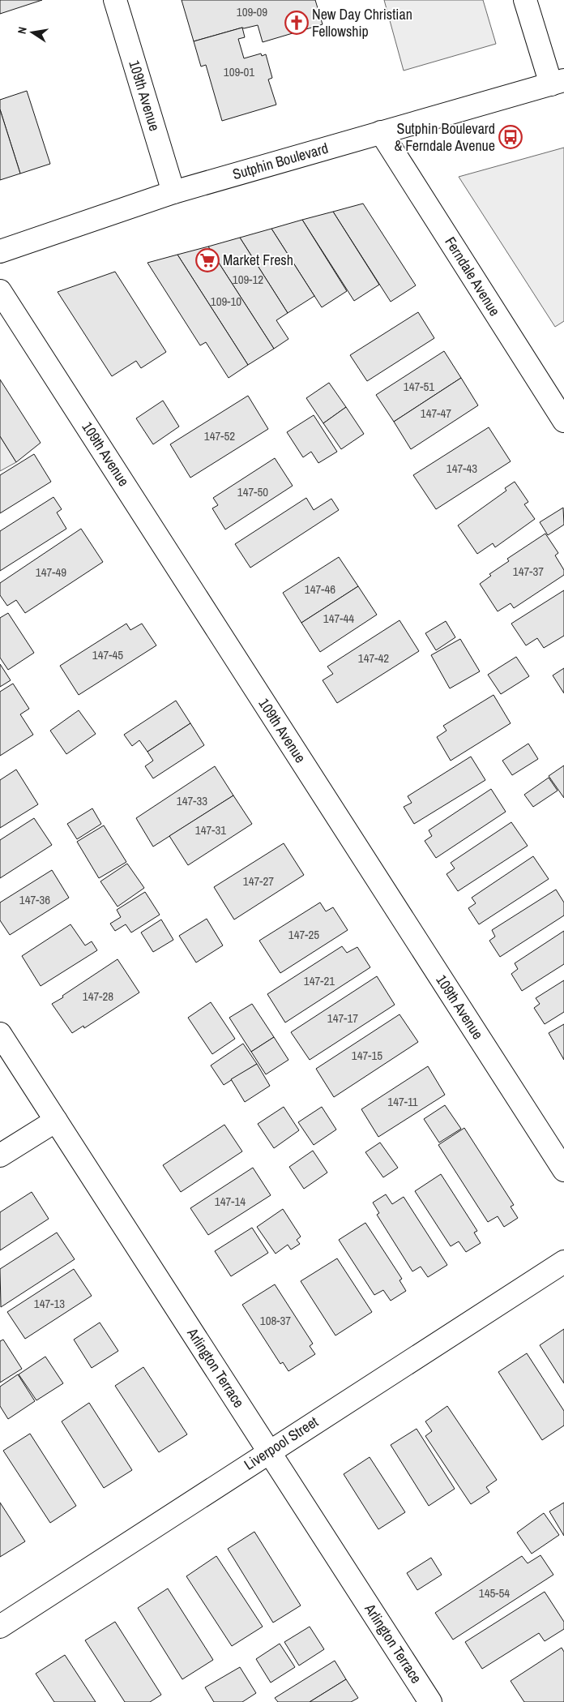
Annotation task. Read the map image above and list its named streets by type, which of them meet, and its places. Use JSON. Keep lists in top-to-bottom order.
{
  "streets": {
    "street": [
      "109th Avenue",
      "Sutphin Boulevard",
      "Ferndale Avenue",
      "Arlington Terrace",
      "Liverpool Street"
    ]
  },
  "crossings": [
    ["109th Avenue", "Sutphin Boulevard"],
    ["Sutphin Boulevard", "Ferndale Avenue"],
    ["Arlington Terrace", "Liverpool Street"]
  ],
  "places": {
    "church": ["New Day Christian Fellowship"],
    "bus stop": ["Sutphin Boulevard & Ferndale Avenue"],
    "supermarket": ["Market Fresh"]
  },
  "house_numbers": [
    "109-09",
    "109-01",
    "109-12",
    "109-10",
    "147-51",
    "147-47",
    "147-52",
    "147-43",
    "147-50",
    "147-37",
    "147-49",
    "147-46",
    "147-44",
    "147-45",
    "147-42",
    "147-33",
    "147-31",
    "147-27",
    "147-36",
    "147-25",
    "147-21",
    "147-28",
    "147-17",
    "147-15",
    "147-11",
    "147-14",
    "147-13",
    "108-37",
    "145-54"
  ],
  "north": "left"
}
